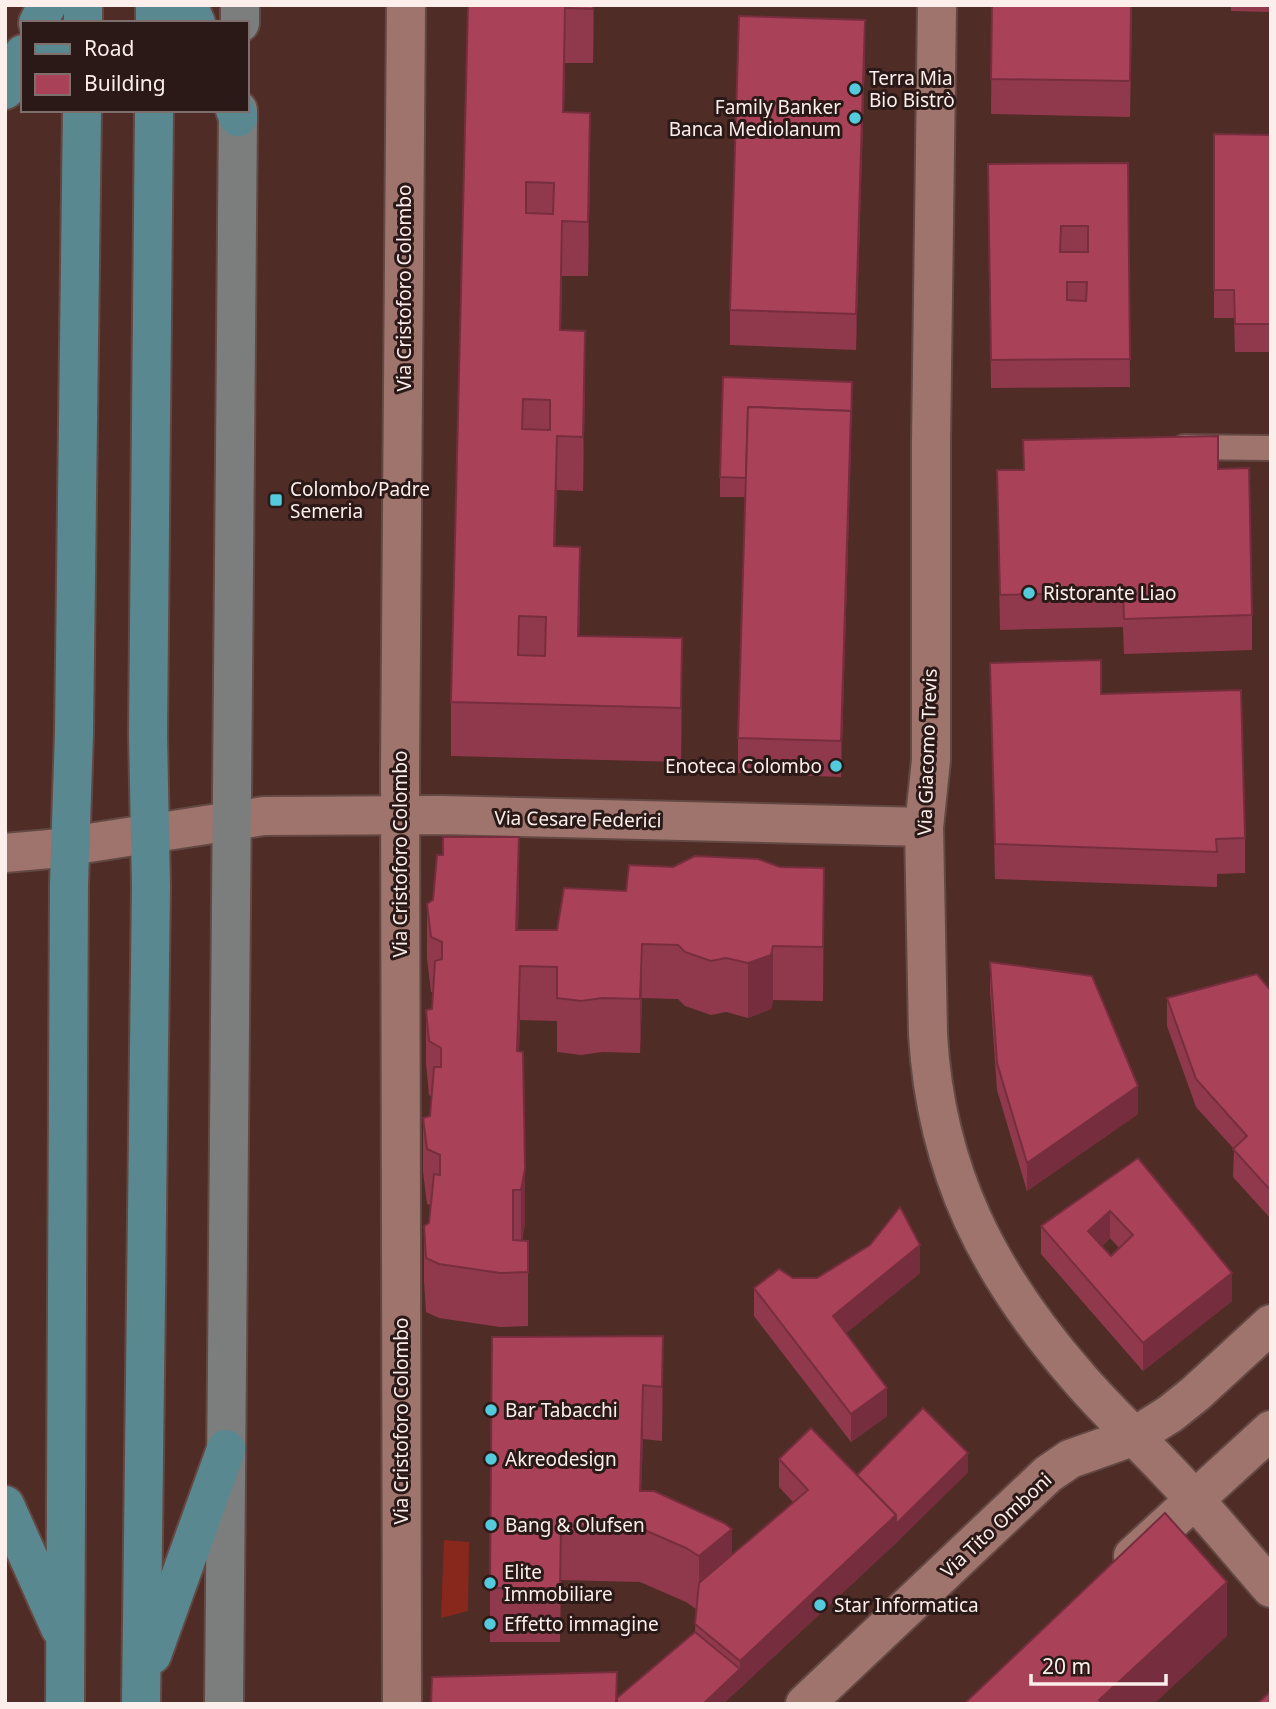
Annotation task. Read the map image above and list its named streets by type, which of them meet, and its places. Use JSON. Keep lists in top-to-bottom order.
{
  "streets": {
    "street": [
      "Via Cristoforo Colombo",
      "Via Giacomo Trevis",
      "Via Cesare Federici",
      "Via Tito Omboni"
    ]
  },
  "crossings": [
    ["Via Cristoforo Colombo", "Via Cesare Federici"],
    ["Via Giacomo Trevis", "Via Cesare Federici"],
    ["Via Giacomo Trevis", "Via Tito Omboni"]
  ],
  "places": {
    "other": [
      "Terra Mia Bio Bistrò",
      "Family Banker Banca Mediolanum",
      "Ristorante Liao",
      "Enoteca Colombo",
      "Bar Tabacchi",
      "Akreodesign",
      "Bang & Olufsen",
      "Elite Immobiliare",
      "Star Informatica",
      "Effetto immagine"
    ],
    "transit": ["Colombo/Padre Semeria"]
  },
  "legend": ["Road", "Building"],
  "scale_bar": "20 m"
}
